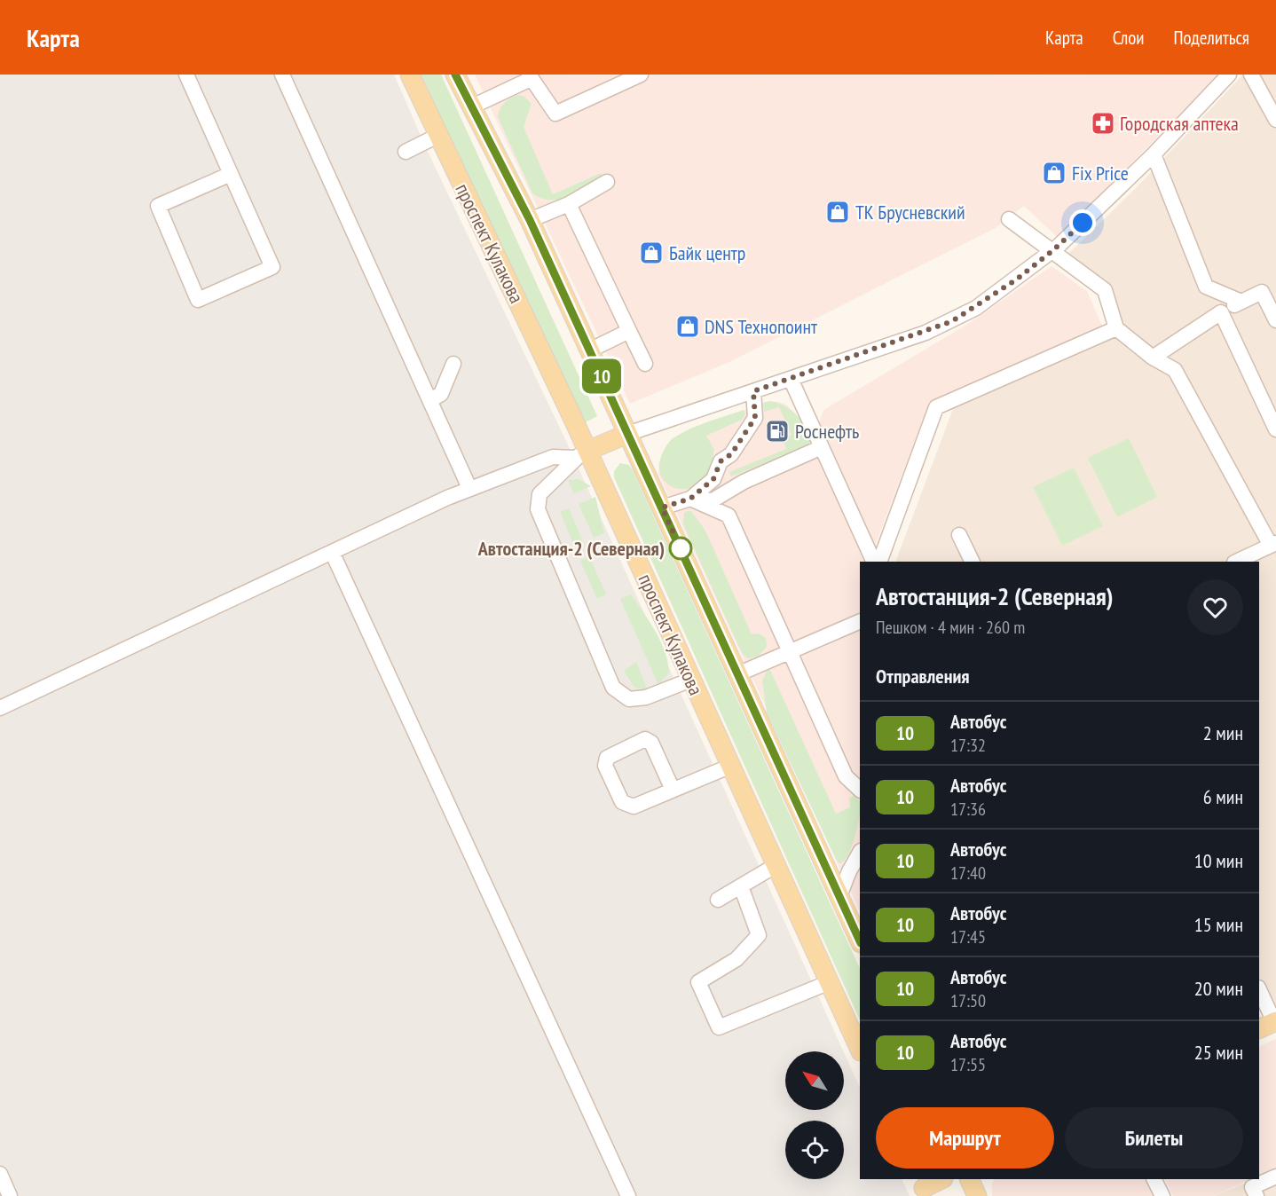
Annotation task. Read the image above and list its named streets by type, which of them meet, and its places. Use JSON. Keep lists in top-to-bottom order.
{
  "streets": {
    "main road": ["проспект Кулакова"]
  },
  "places": {
    "pharmacy": ["Городская аптека"],
    "shop": [
      "Fix Price",
      "ТК Брусневский",
      "Байк центр",
      "DNS Технопоинт"
    ],
    "fuel station": ["Роснефть"],
    "other": ["Автостанция-2 (Северная)"]
  },
  "lines": ["bus line 10"],
  "north": "top left",
  "page": {
    "header": "Карта",
    "nav": ["Карта", "Слои", "Поделиться"],
    "on_map": "10",
    "heading": [
      ["Автостанция-2 (Северная)", "Пешком · 4 мин · 260 m"],
      "Отправления"
    ],
    "list": [
      {
        "mark": "10",
        "name": "Автобус",
        "note": "17:32",
        "value": "2 мин"
      },
      {
        "mark": "10",
        "name": "Автобус",
        "note": "17:36",
        "value": "6 мин"
      },
      {
        "mark": "10",
        "name": "Автобус",
        "note": "17:40",
        "value": "10 мин"
      },
      {
        "mark": "10",
        "name": "Автобус",
        "note": "17:45",
        "value": "15 мин"
      },
      {
        "mark": "10",
        "name": "Автобус",
        "note": "17:50",
        "value": "20 мин"
      },
      {
        "mark": "10",
        "name": "Автобус",
        "note": "17:55",
        "value": "25 мин"
      }
    ],
    "buttons": ["Маршрут", "Билеты"]
  }
}
